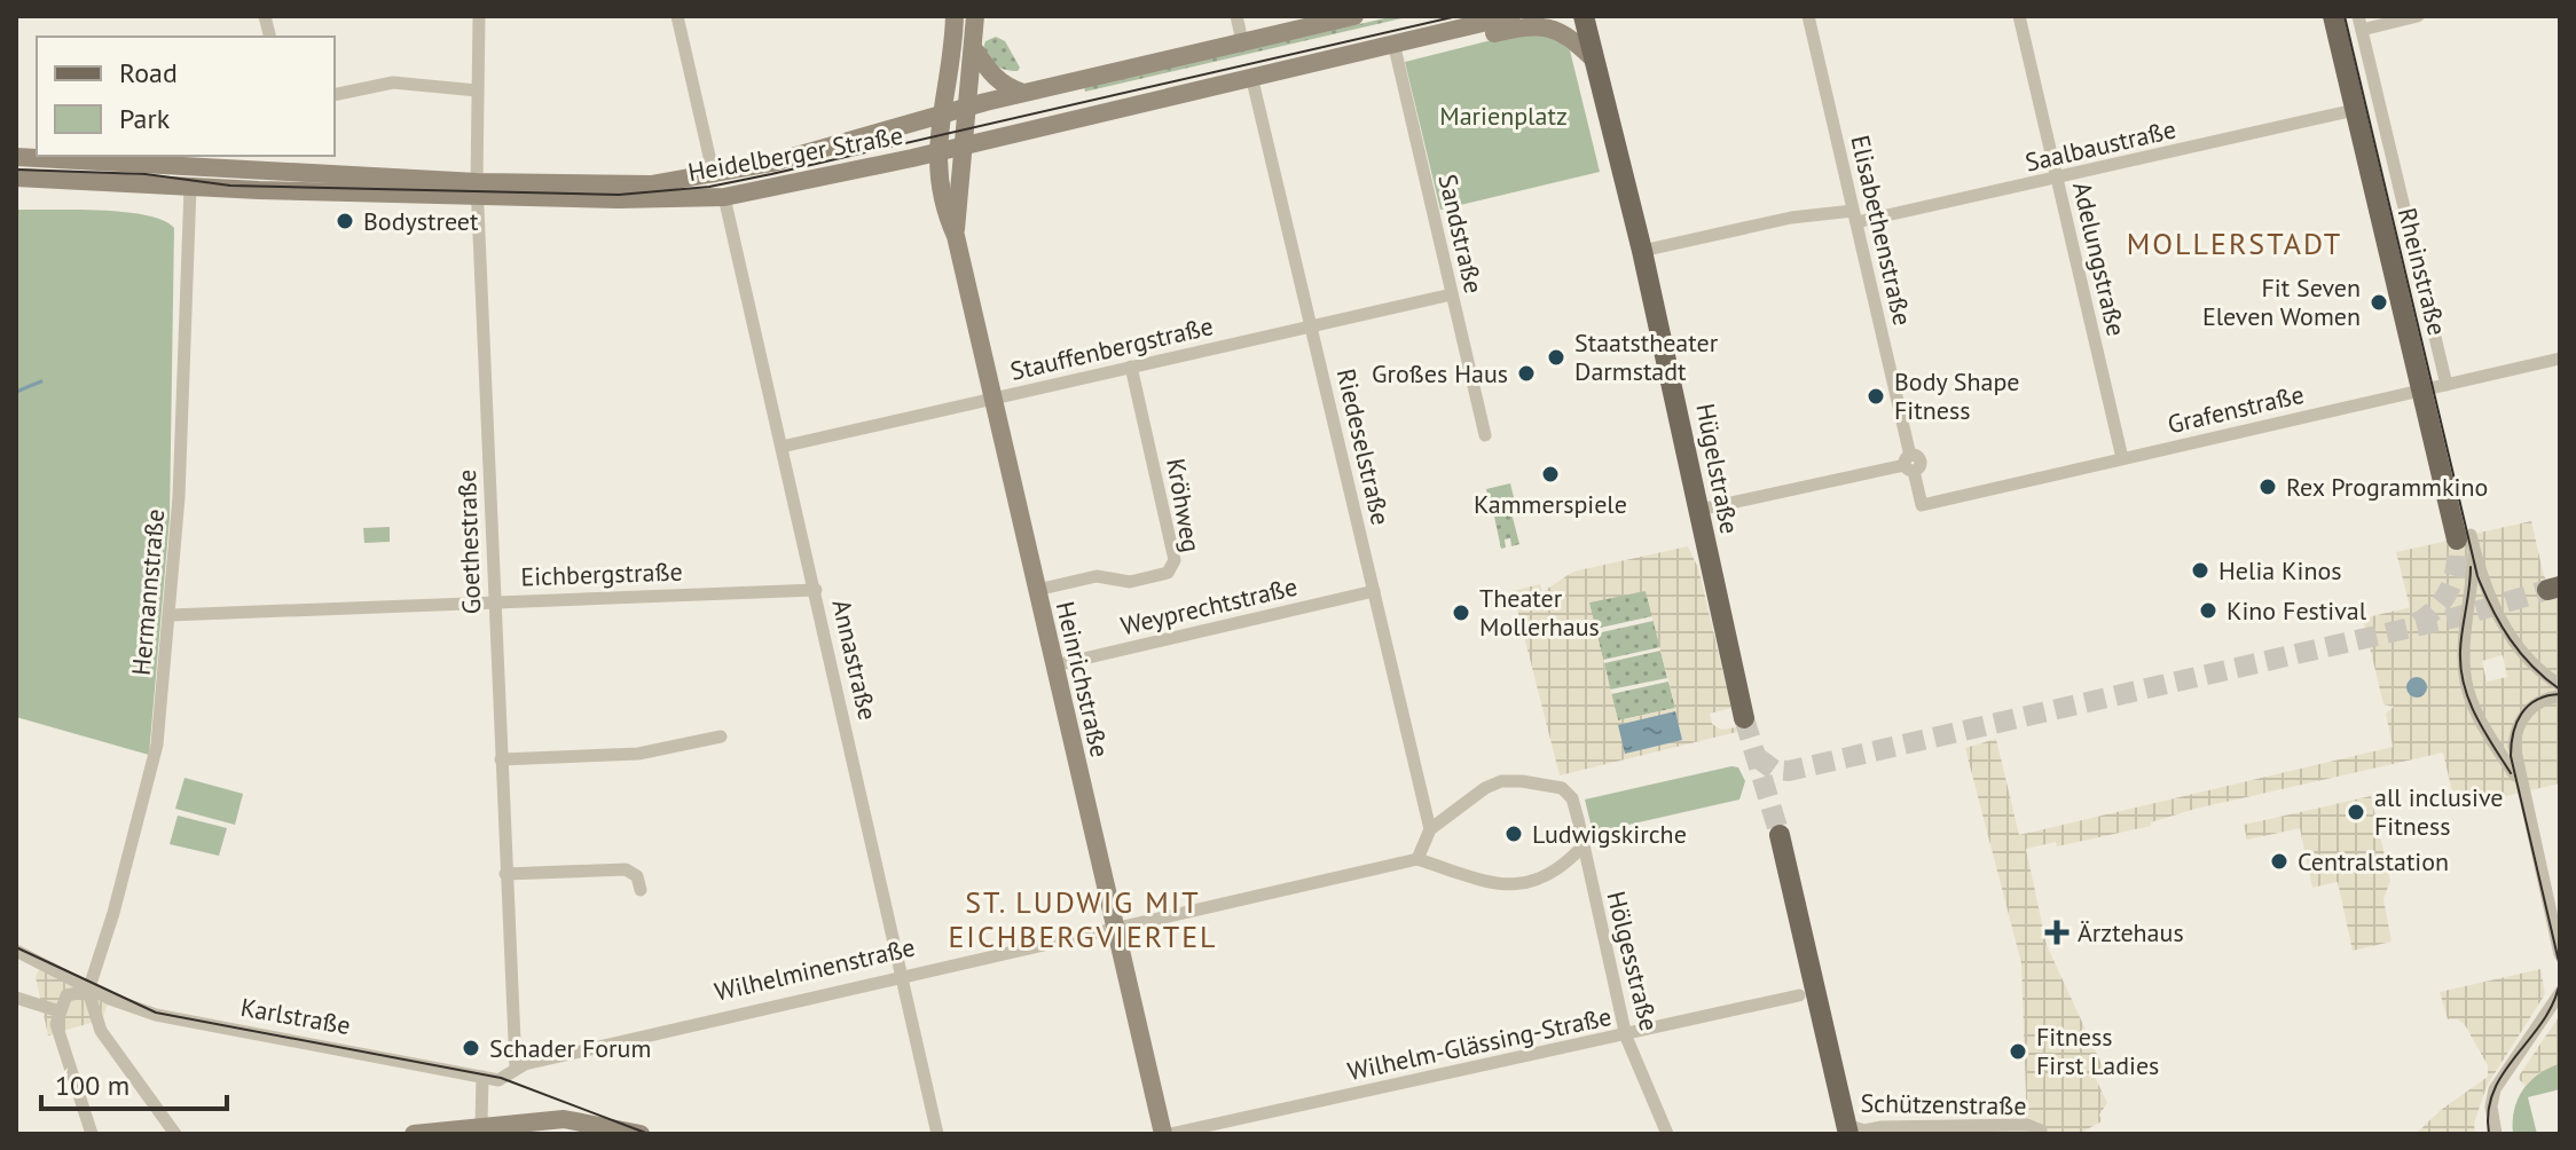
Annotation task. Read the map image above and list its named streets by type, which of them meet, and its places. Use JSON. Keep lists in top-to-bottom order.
{
  "streets": {
    "main road": [
      "Heidelberger Straße",
      "Rheinstraße",
      "Hügelstraße",
      "Heinrichstraße"
    ],
    "street": [
      "Saalbaustraße",
      "Elisabethenstraße",
      "Sandstraße",
      "Adelungstraße",
      "Stauffenbergstraße",
      "Grafenstraße",
      "Riedeselstraße",
      "Kröhweg",
      "Goethestraße",
      "Eichbergstraße",
      "Hermannstraße",
      "Weyprechtstraße",
      "Annastraße",
      "Hölgesstraße",
      "Wilhelminenstraße",
      "Karlstraße",
      "Wilhelm-Glässing-Straße",
      "Schützenstraße"
    ]
  },
  "crossings": [
    ["Saalbaustraße", "Elisabethenstraße"],
    ["Saalbaustraße", "Adelungstraße"],
    ["Saalbaustraße", "Rheinstraße"],
    ["Saalbaustraße", "Hügelstraße"],
    ["Heidelberger Straße", "Sandstraße"],
    ["Heidelberger Straße", "Riedeselstraße"],
    ["Heidelberger Straße", "Goethestraße"],
    ["Heidelberger Straße", "Hermannstraße"],
    ["Heidelberger Straße", "Annastraße"],
    ["Heidelberger Straße", "Heinrichstraße"],
    ["Elisabethenstraße", "Grafenstraße"],
    ["Sandstraße", "Stauffenbergstraße"],
    ["Adelungstraße", "Grafenstraße"],
    ["Rheinstraße", "Grafenstraße"],
    ["Stauffenbergstraße", "Riedeselstraße"],
    ["Stauffenbergstraße", "Kröhweg"],
    ["Stauffenbergstraße", "Annastraße"],
    ["Stauffenbergstraße", "Heinrichstraße"],
    ["Riedeselstraße", "Weyprechtstraße"],
    ["Riedeselstraße", "Hölgesstraße"],
    ["Kröhweg", "Heinrichstraße"],
    ["Goethestraße", "Eichbergstraße"],
    ["Goethestraße", "Wilhelminenstraße"],
    ["Eichbergstraße", "Hermannstraße"],
    ["Eichbergstraße", "Annastraße"],
    ["Hermannstraße", "Karlstraße"],
    ["Weyprechtstraße", "Heinrichstraße"],
    ["Annastraße", "Wilhelminenstraße"],
    ["Heinrichstraße", "Wilhelminenstraße"],
    ["Heinrichstraße", "Wilhelm-Glässing-Straße"],
    ["Hölgesstraße", "Wilhelm-Glässing-Straße"],
    ["Wilhelminenstraße", "Karlstraße"]
  ],
  "districts": ["MOLLERSTADT", "ST. LUDWIG MIT EICHBERGVIERTEL"],
  "parks": ["Marienplatz"],
  "places": {
    "other": [
      "Bodystreet",
      "Fit Seven Eleven Women",
      "Staatstheater Darmstadt",
      "Großes Haus",
      "Body Shape Fitness",
      "Kammerspiele",
      "Rex Programmkino",
      "Helia Kinos",
      "Kino Festival",
      "Theater Mollerhaus",
      "all inclusive Fitness",
      "Ludwigskirche",
      "Centralstation",
      "Schader Forum",
      "Fitness First Ladies"
    ],
    "health": ["Ärztehaus"]
  },
  "legend": ["Road", "Park"],
  "scale_bar": "100 m"
}
